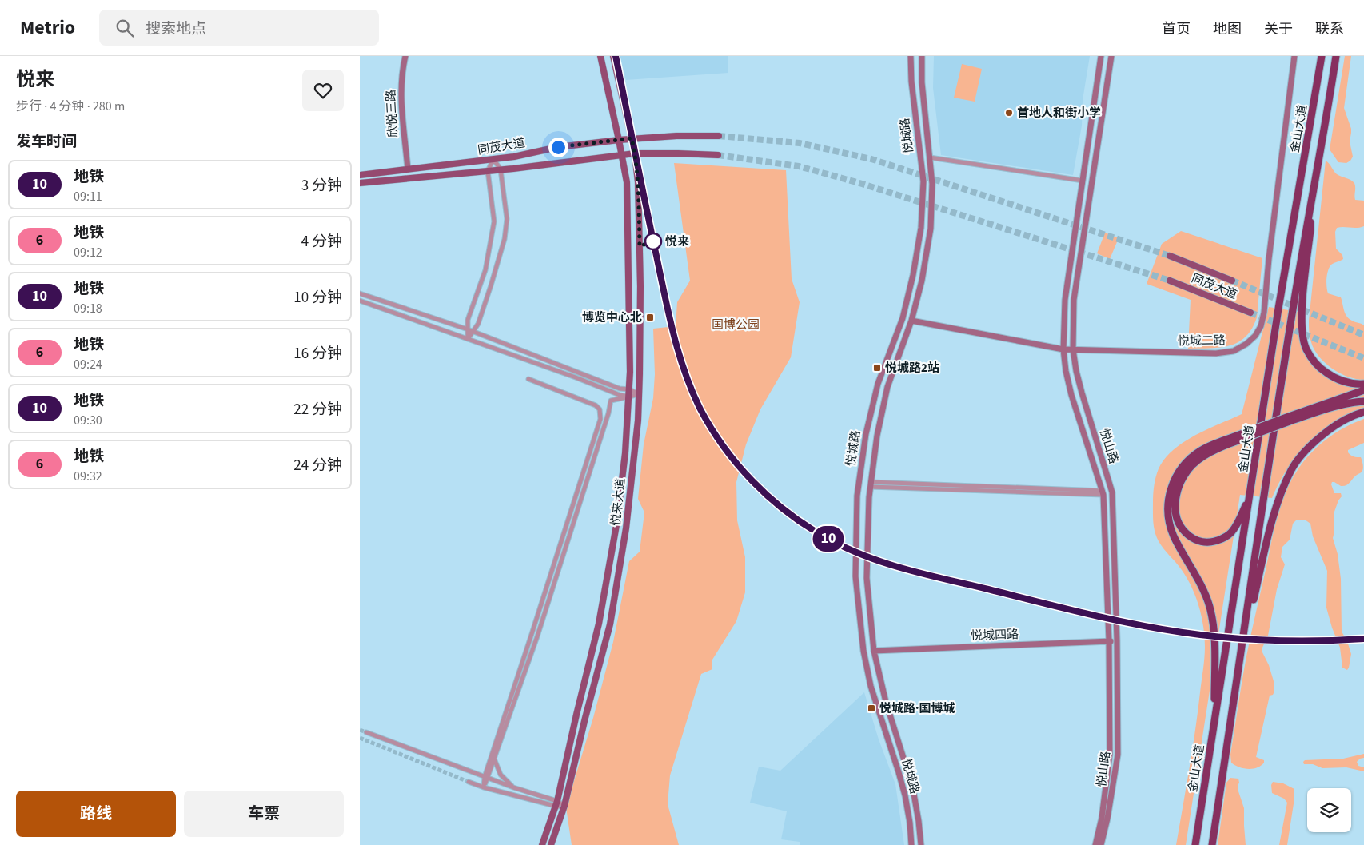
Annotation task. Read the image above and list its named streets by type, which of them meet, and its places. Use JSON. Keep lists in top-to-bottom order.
{
  "streets": {
    "highway": ["金山大道"],
    "main road": [
      "欣悦三路",
      "悦城路",
      "同茂大道",
      "悦城二路",
      "悦山路",
      "悦来大道",
      "悦城四路"
    ]
  },
  "crossings": [
    ["欣悦三路", "同茂大道"],
    ["悦城路", "悦城二路"],
    ["悦城路", "悦城四路"],
    ["同茂大道", "悦来大道"],
    ["悦城二路", "悦山路"],
    ["悦山路", "悦城四路"]
  ],
  "parks": ["国博公园"],
  "places": {
    "other": ["首地人和街小学", "悦来"],
    "transit": ["博览中心北", "悦城路2站", "悦城路·国博城"]
  },
  "lines": ["metro line 10"],
  "page": {
    "header": "Metrio",
    "search": "搜索地点",
    "nav": [
      "首页",
      "地图",
      "关于",
      "联系"
    ],
    "heading": [
      ["悦来", "步行 · 4 分钟 · 280 m"],
      "发车时间"
    ],
    "on_map": "10",
    "list": [
      {
        "mark": "10",
        "name": "地铁",
        "note": "09:11",
        "value": "3 分钟"
      },
      {
        "mark": "6",
        "name": "地铁",
        "note": "09:12",
        "value": "4 分钟"
      },
      {
        "mark": "10",
        "name": "地铁",
        "note": "09:18",
        "value": "10 分钟"
      },
      {
        "mark": "6",
        "name": "地铁",
        "note": "09:24",
        "value": "16 分钟"
      },
      {
        "mark": "10",
        "name": "地铁",
        "note": "09:30",
        "value": "22 分钟"
      },
      {
        "mark": "6",
        "name": "地铁",
        "note": "09:32",
        "value": "24 分钟"
      }
    ],
    "buttons": ["路线", "车票"]
  }
}
